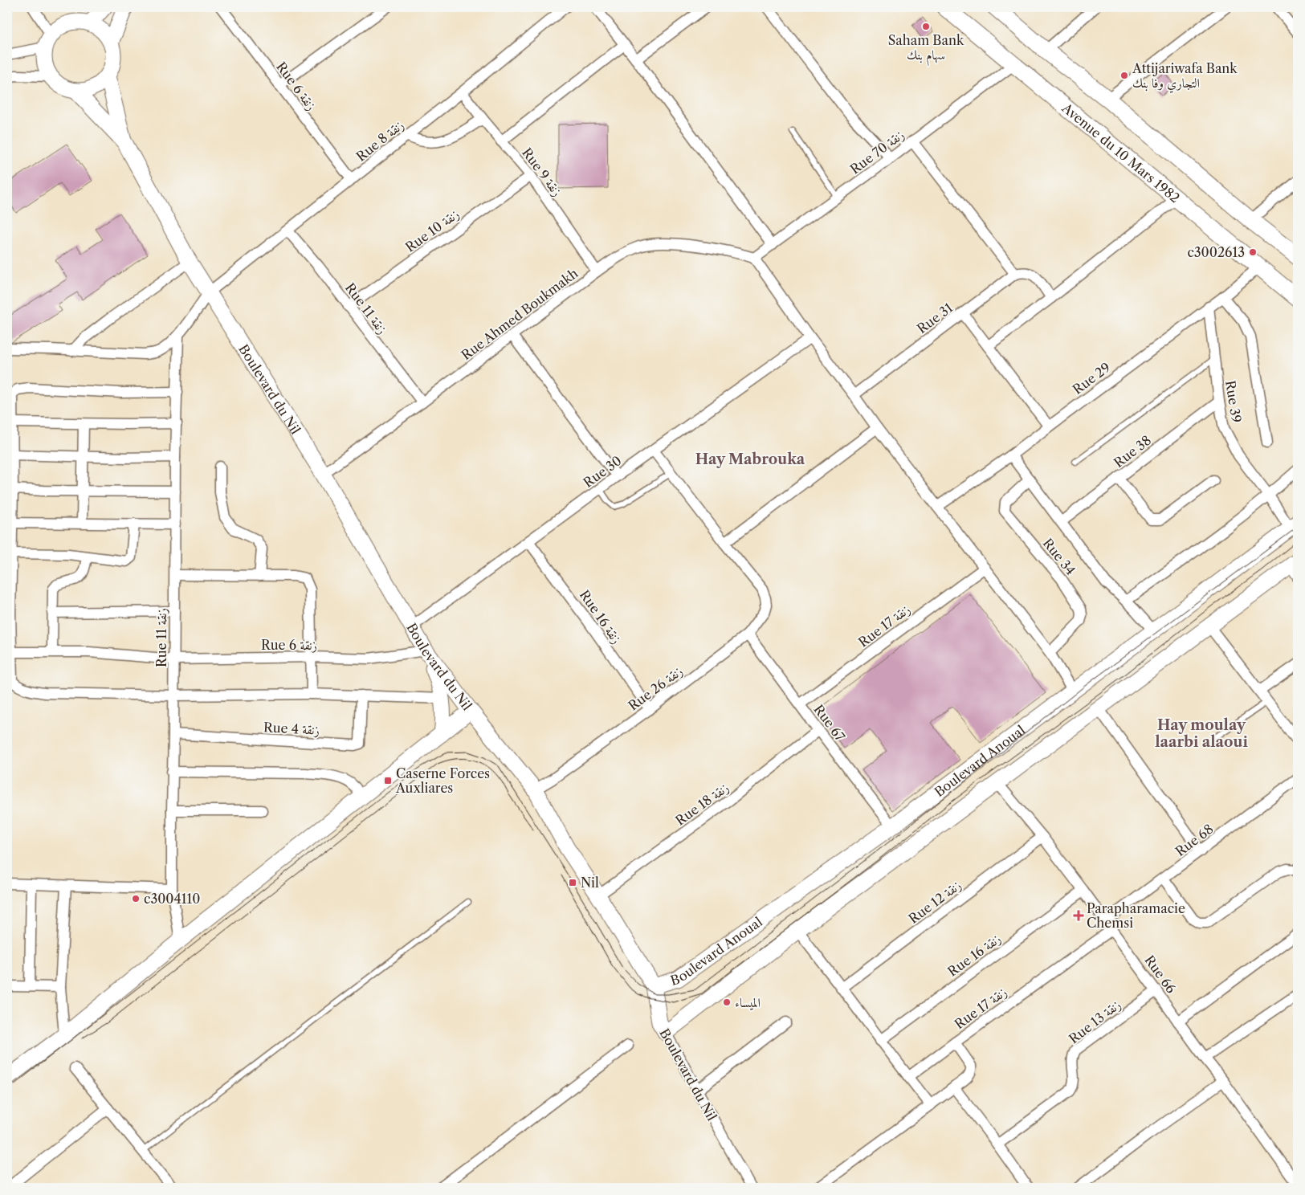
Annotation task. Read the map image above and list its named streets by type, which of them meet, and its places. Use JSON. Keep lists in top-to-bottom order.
{
  "streets": {
    "main road": ["Avenue du 10 Mars 1982"],
    "street": [
      "Rue 6 زنقة",
      "Rue 8 زنقة",
      "Rue 70 زنقة",
      "Rue 9 زنقة",
      "Rue 10 زنقة",
      "Rue 11 زنقة",
      "Rue Ahmed Boukmakh",
      "Rue 31",
      "Rue 29",
      "Boulevard du Nil",
      "Rue 39",
      "Rue 38",
      "Rue 30",
      "Rue 34",
      "Rue 16 زنقة",
      "Rue 17 زنقة",
      "Rue 26 زنقة",
      "Rue 67",
      "Rue 4 زنقة",
      "Boulevard Anoual",
      "Rue 18 زنقة",
      "Rue 68",
      "Rue 12 زنقة",
      "Rue 66",
      "Rue 13 زنقة"
    ]
  },
  "crossings": [
    ["Rue 6 زنقة", "Rue 8 زنقة"],
    ["Rue 6 زنقة", "Rue 11 زنقة"],
    ["Rue 6 زنقة", "Boulevard du Nil"],
    ["Rue 8 زنقة", "Rue 9 زنقة"],
    ["Rue 8 زنقة", "Rue 11 زنقة"],
    ["Rue 8 زنقة", "Boulevard du Nil"],
    ["Rue 70 زنقة", "Avenue du 10 Mars 1982"],
    ["Rue 70 زنقة", "Rue Ahmed Boukmakh"],
    ["Avenue du 10 Mars 1982", "Rue 29"],
    ["Rue 9 زنقة", "Rue 10 زنقة"],
    ["Rue 9 زنقة", "Rue Ahmed Boukmakh"],
    ["Rue 10 زنقة", "Rue 11 زنقة"],
    ["Rue 11 زنقة", "Rue Ahmed Boukmakh"],
    ["Rue 11 زنقة", "Rue 4 زنقة"],
    ["Rue Ahmed Boukmakh", "Boulevard du Nil"],
    ["Rue 29", "Rue 39"],
    ["Rue 29", "Rue 34"],
    ["Boulevard du Nil", "Rue 30"],
    ["Boulevard du Nil", "Rue 26 زنقة"],
    ["Boulevard du Nil", "Boulevard Anoual"],
    ["Boulevard du Nil", "Rue 18 زنقة"],
    ["Rue 39", "Rue 38"],
    ["Rue 39", "Boulevard Anoual"],
    ["Rue 38", "Rue 34"],
    ["Rue 30", "Rue 16 زنقة"],
    ["Rue 34", "Boulevard Anoual"],
    ["Rue 16 زنقة", "Rue 26 زنقة"],
    ["Rue 16 زنقة", "Rue 66"],
    ["Rue 17 زنقة", "Rue 67"],
    ["Rue 17 زنقة", "Rue 66"],
    ["Rue 26 زنقة", "Rue 67"],
    ["Rue 67", "Boulevard Anoual"],
    ["Rue 67", "Rue 18 زنقة"],
    ["Boulevard Anoual", "Rue 66"],
    ["Rue 68", "Rue 66"],
    ["Rue 12 زنقة", "Rue 66"],
    ["Rue 66", "Rue 13 زنقة"]
  ],
  "districts": ["Hay Mabrouka", "Hay moulay laarbi alaoui"],
  "places": {
    "other": [
      "Saham Bank سهام بنك",
      "Attijariwafa Bank التجاري وفا بنك",
      "c3002613",
      "c3004110",
      "الميساء"
    ],
    "transit": ["Caserne Forces Auxliares", "Nil"],
    "health": ["Parapharamacie Chemsi"]
  }
}
